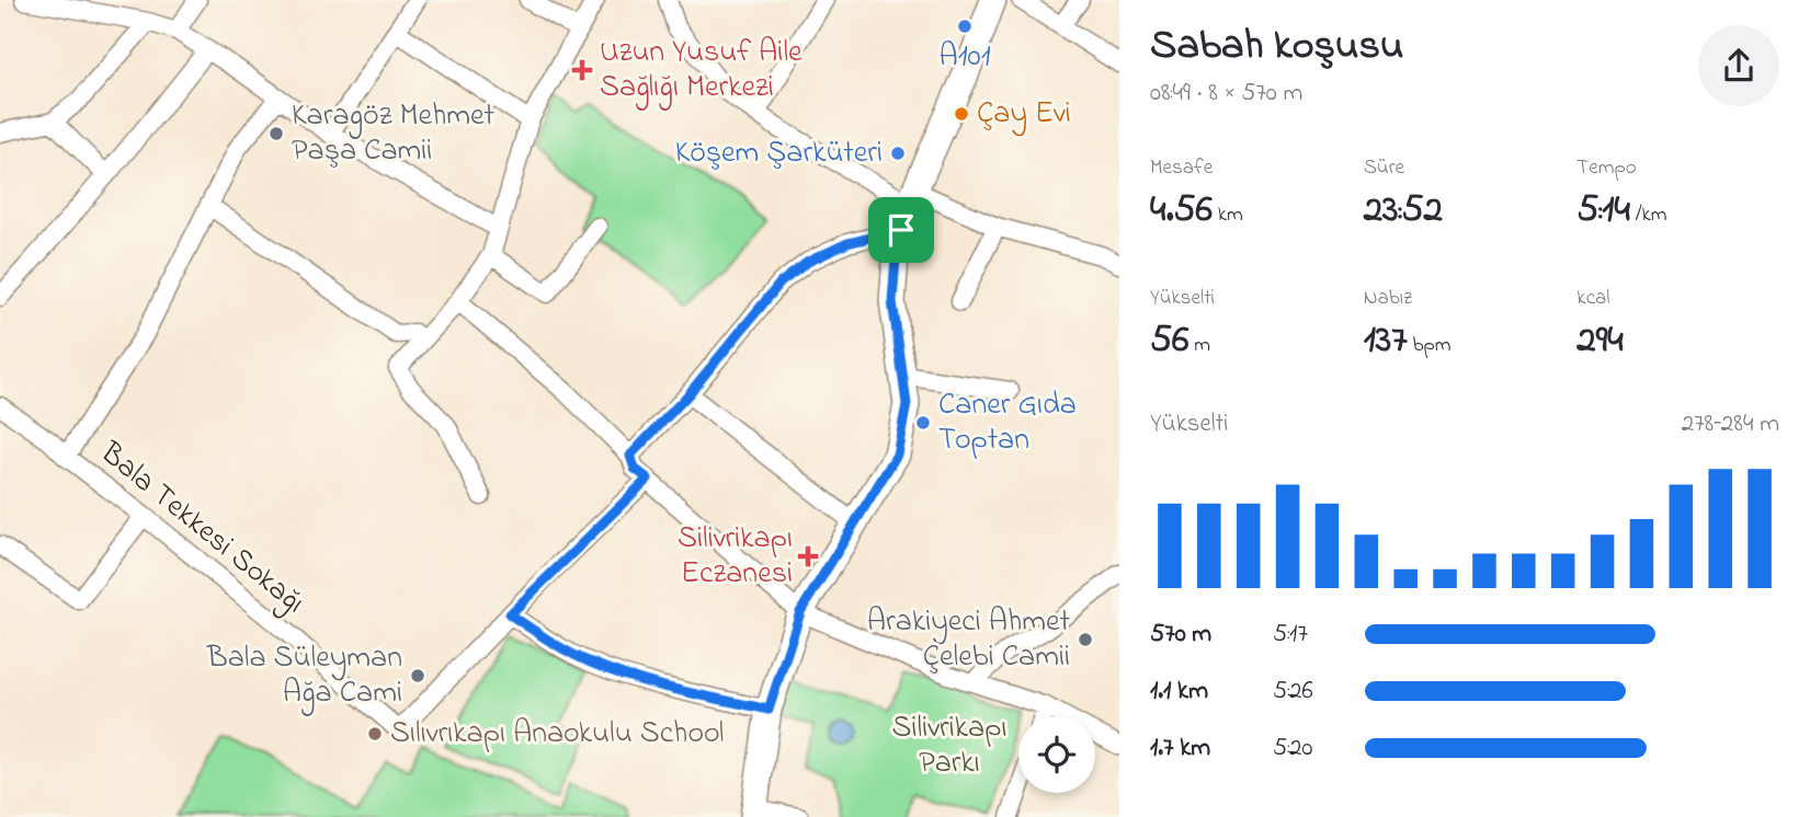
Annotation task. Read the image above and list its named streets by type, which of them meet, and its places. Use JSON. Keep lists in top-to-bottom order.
{
  "streets": {
    "street": ["Bala Tekkesi Sokağı"]
  },
  "parks": ["Silivrikapı Parkı"],
  "places": {
    "other": [
      "A101",
      "Çay Evi",
      "Karagöz Mehmet Paşa Camii",
      "Köşem Şarküteri",
      "Caner Gıda Toptan",
      "Arakiyeci Ahmet Çelebi Camii",
      "Bala Süleyman Ağa Cami",
      "Sılıvrıkapı Anaokulu School"
    ],
    "health": ["Uzun Yusuf Aile Sağlığı Merkezi", "Silivrikapı Eczanesi"]
  },
  "page": {
    "heading": ["Sabah koşusu", "08:49 · 8 × 570 m"],
    "stats": [
      ["Mesafe", "4.56 km"],
      ["Süre", "23:52"],
      ["Tempo", "5:14 /km"],
      ["Yükselti", "56 m"],
      ["Nabız", "137 bpm"],
      ["kcal", "294"]
    ],
    "chart": ["Yükselti", "278–284 m"],
    "list": [
      {
        "name": "570 m",
        "note": "5:17"
      },
      {
        "name": "1.1 km",
        "note": "5:26"
      },
      {
        "name": "1.7 km",
        "note": "5:20"
      }
    ]
  }
}
